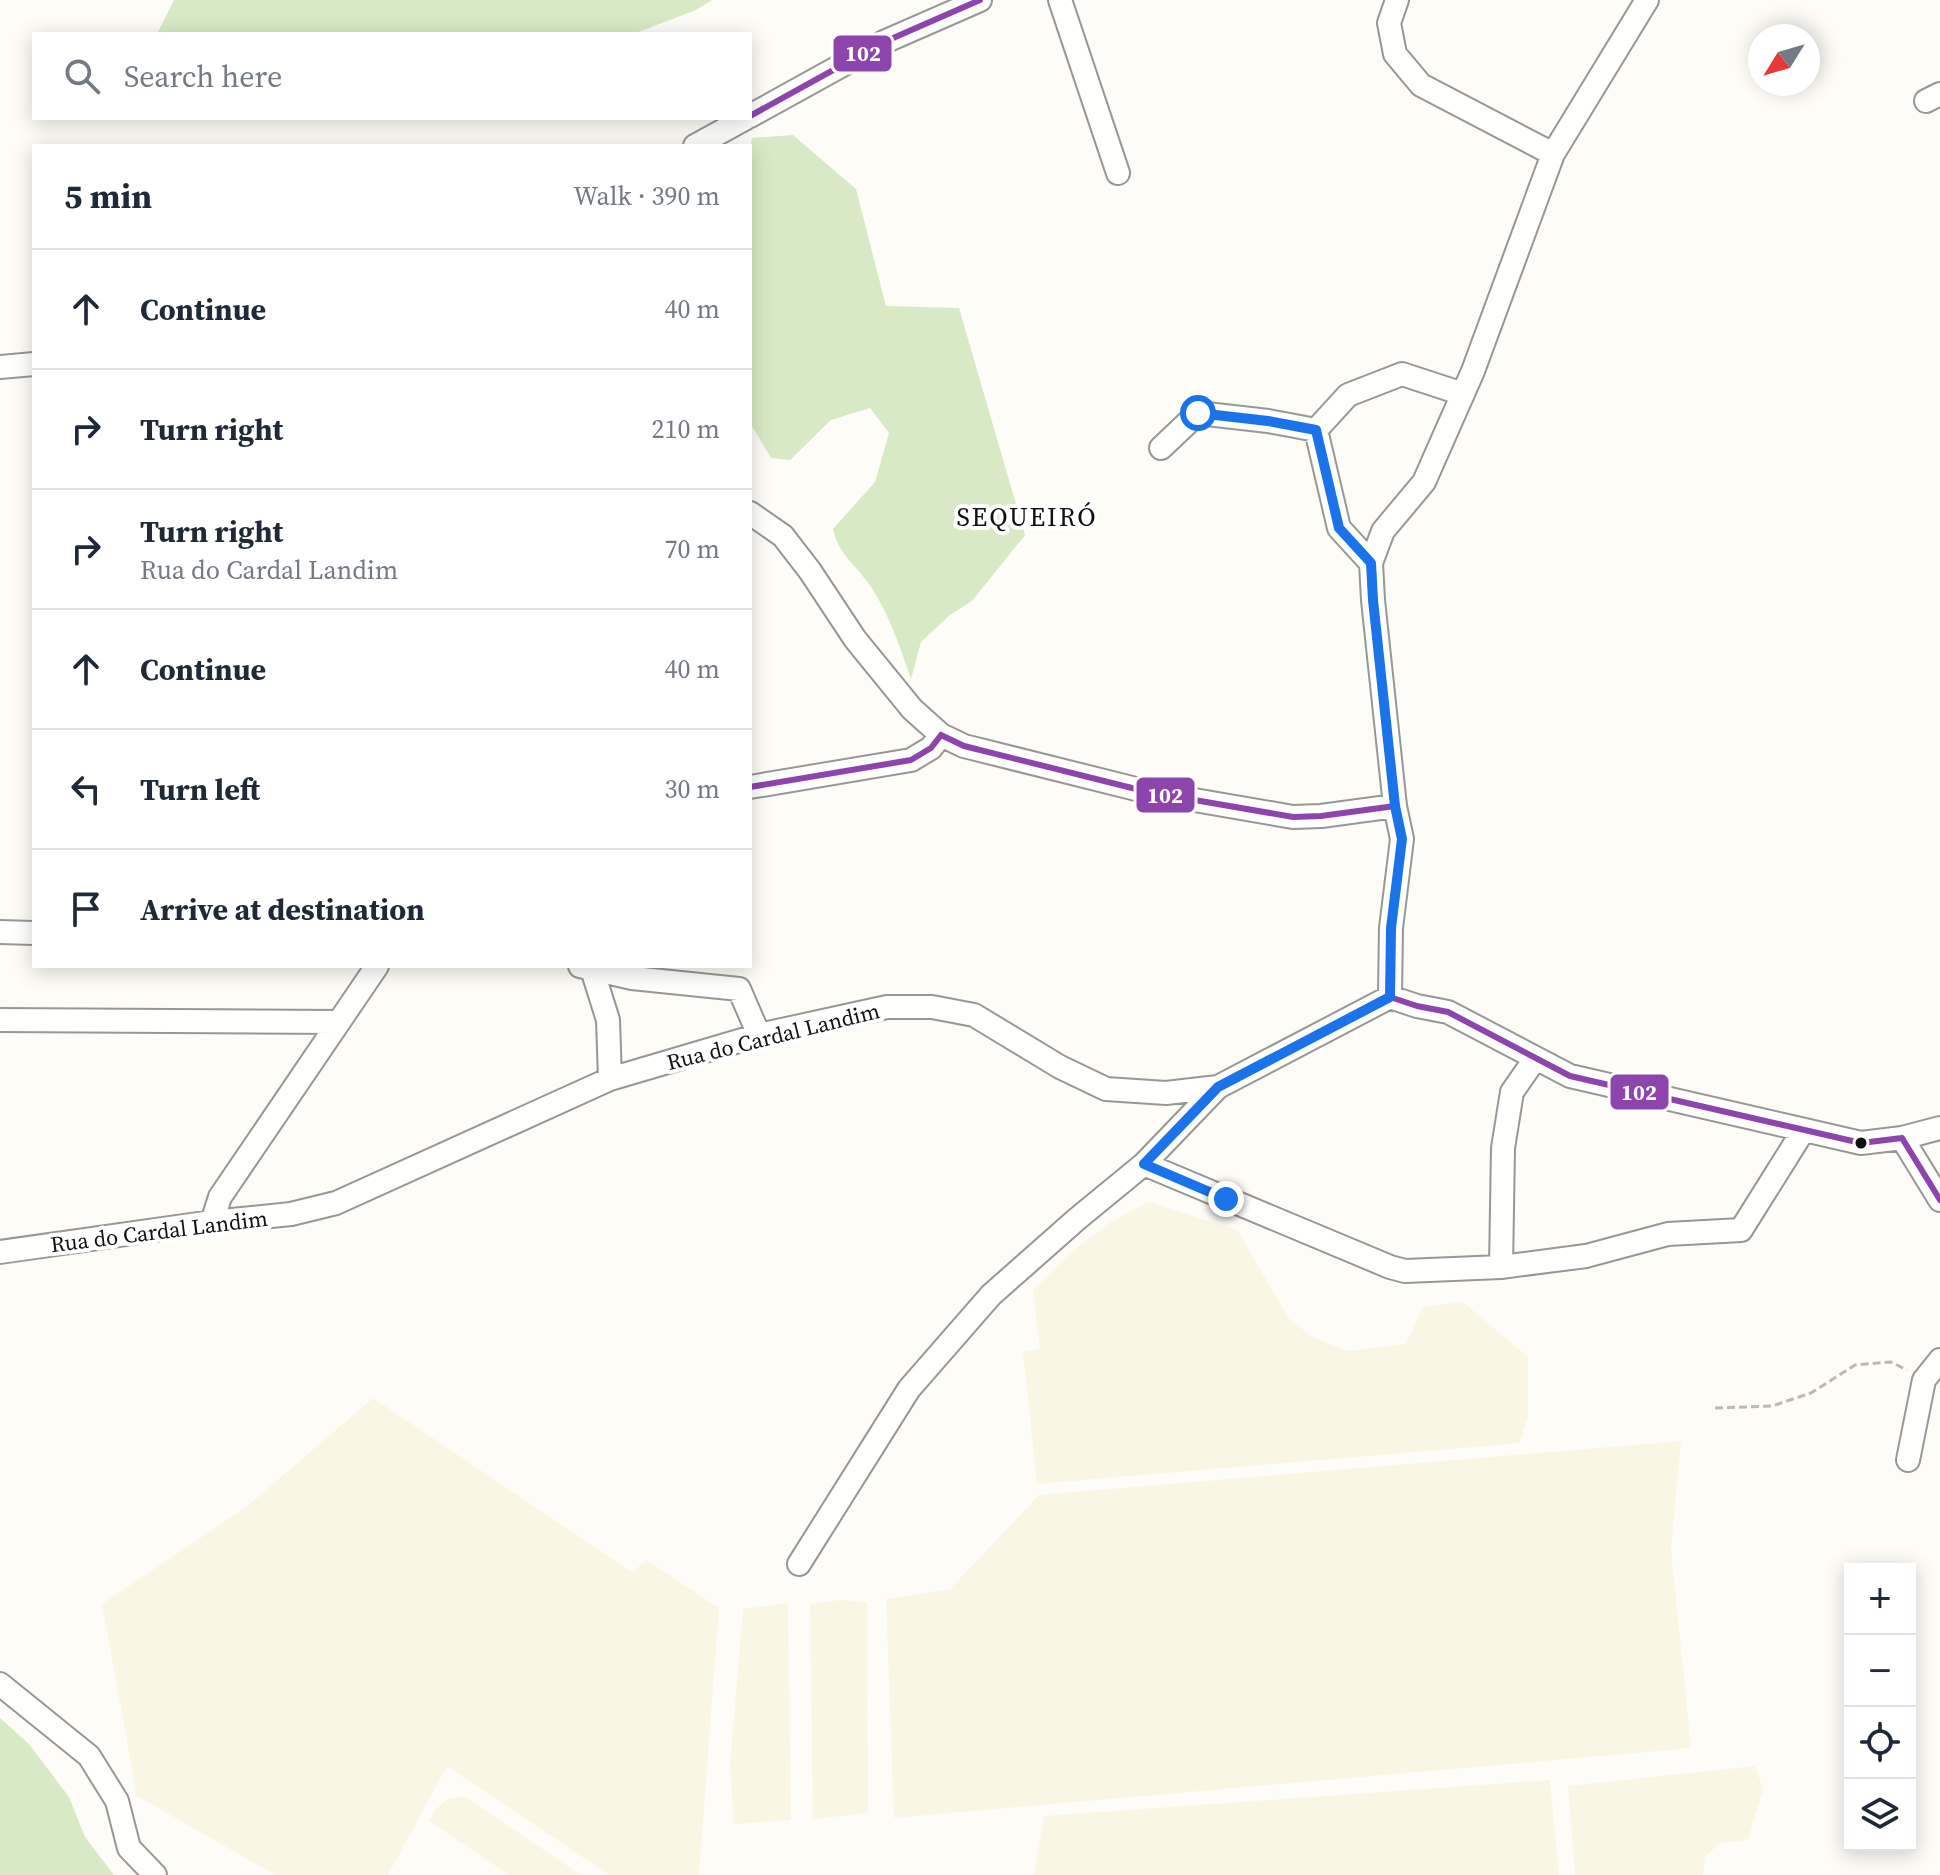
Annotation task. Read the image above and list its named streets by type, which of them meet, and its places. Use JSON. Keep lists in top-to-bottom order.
{
  "streets": {
    "street": ["Rua do Cardal Landim"]
  },
  "districts": ["SEQUEIRÓ"],
  "lines": ["transit line 102"],
  "north": "bottom left",
  "page": {
    "search": "Search here",
    "heading": ["5 min", "Walk · 390 m"],
    "list": [
      ["Continue", "40 m"],
      ["Turn right", "210 m"],
      ["Turn right", "Rua do Cardal Landim", "70 m"],
      ["Continue", "40 m"],
      ["Turn left", "30 m"],
      "Arrive at destination"
    ],
    "map_buttons": ["+", "−"]
  }
}
